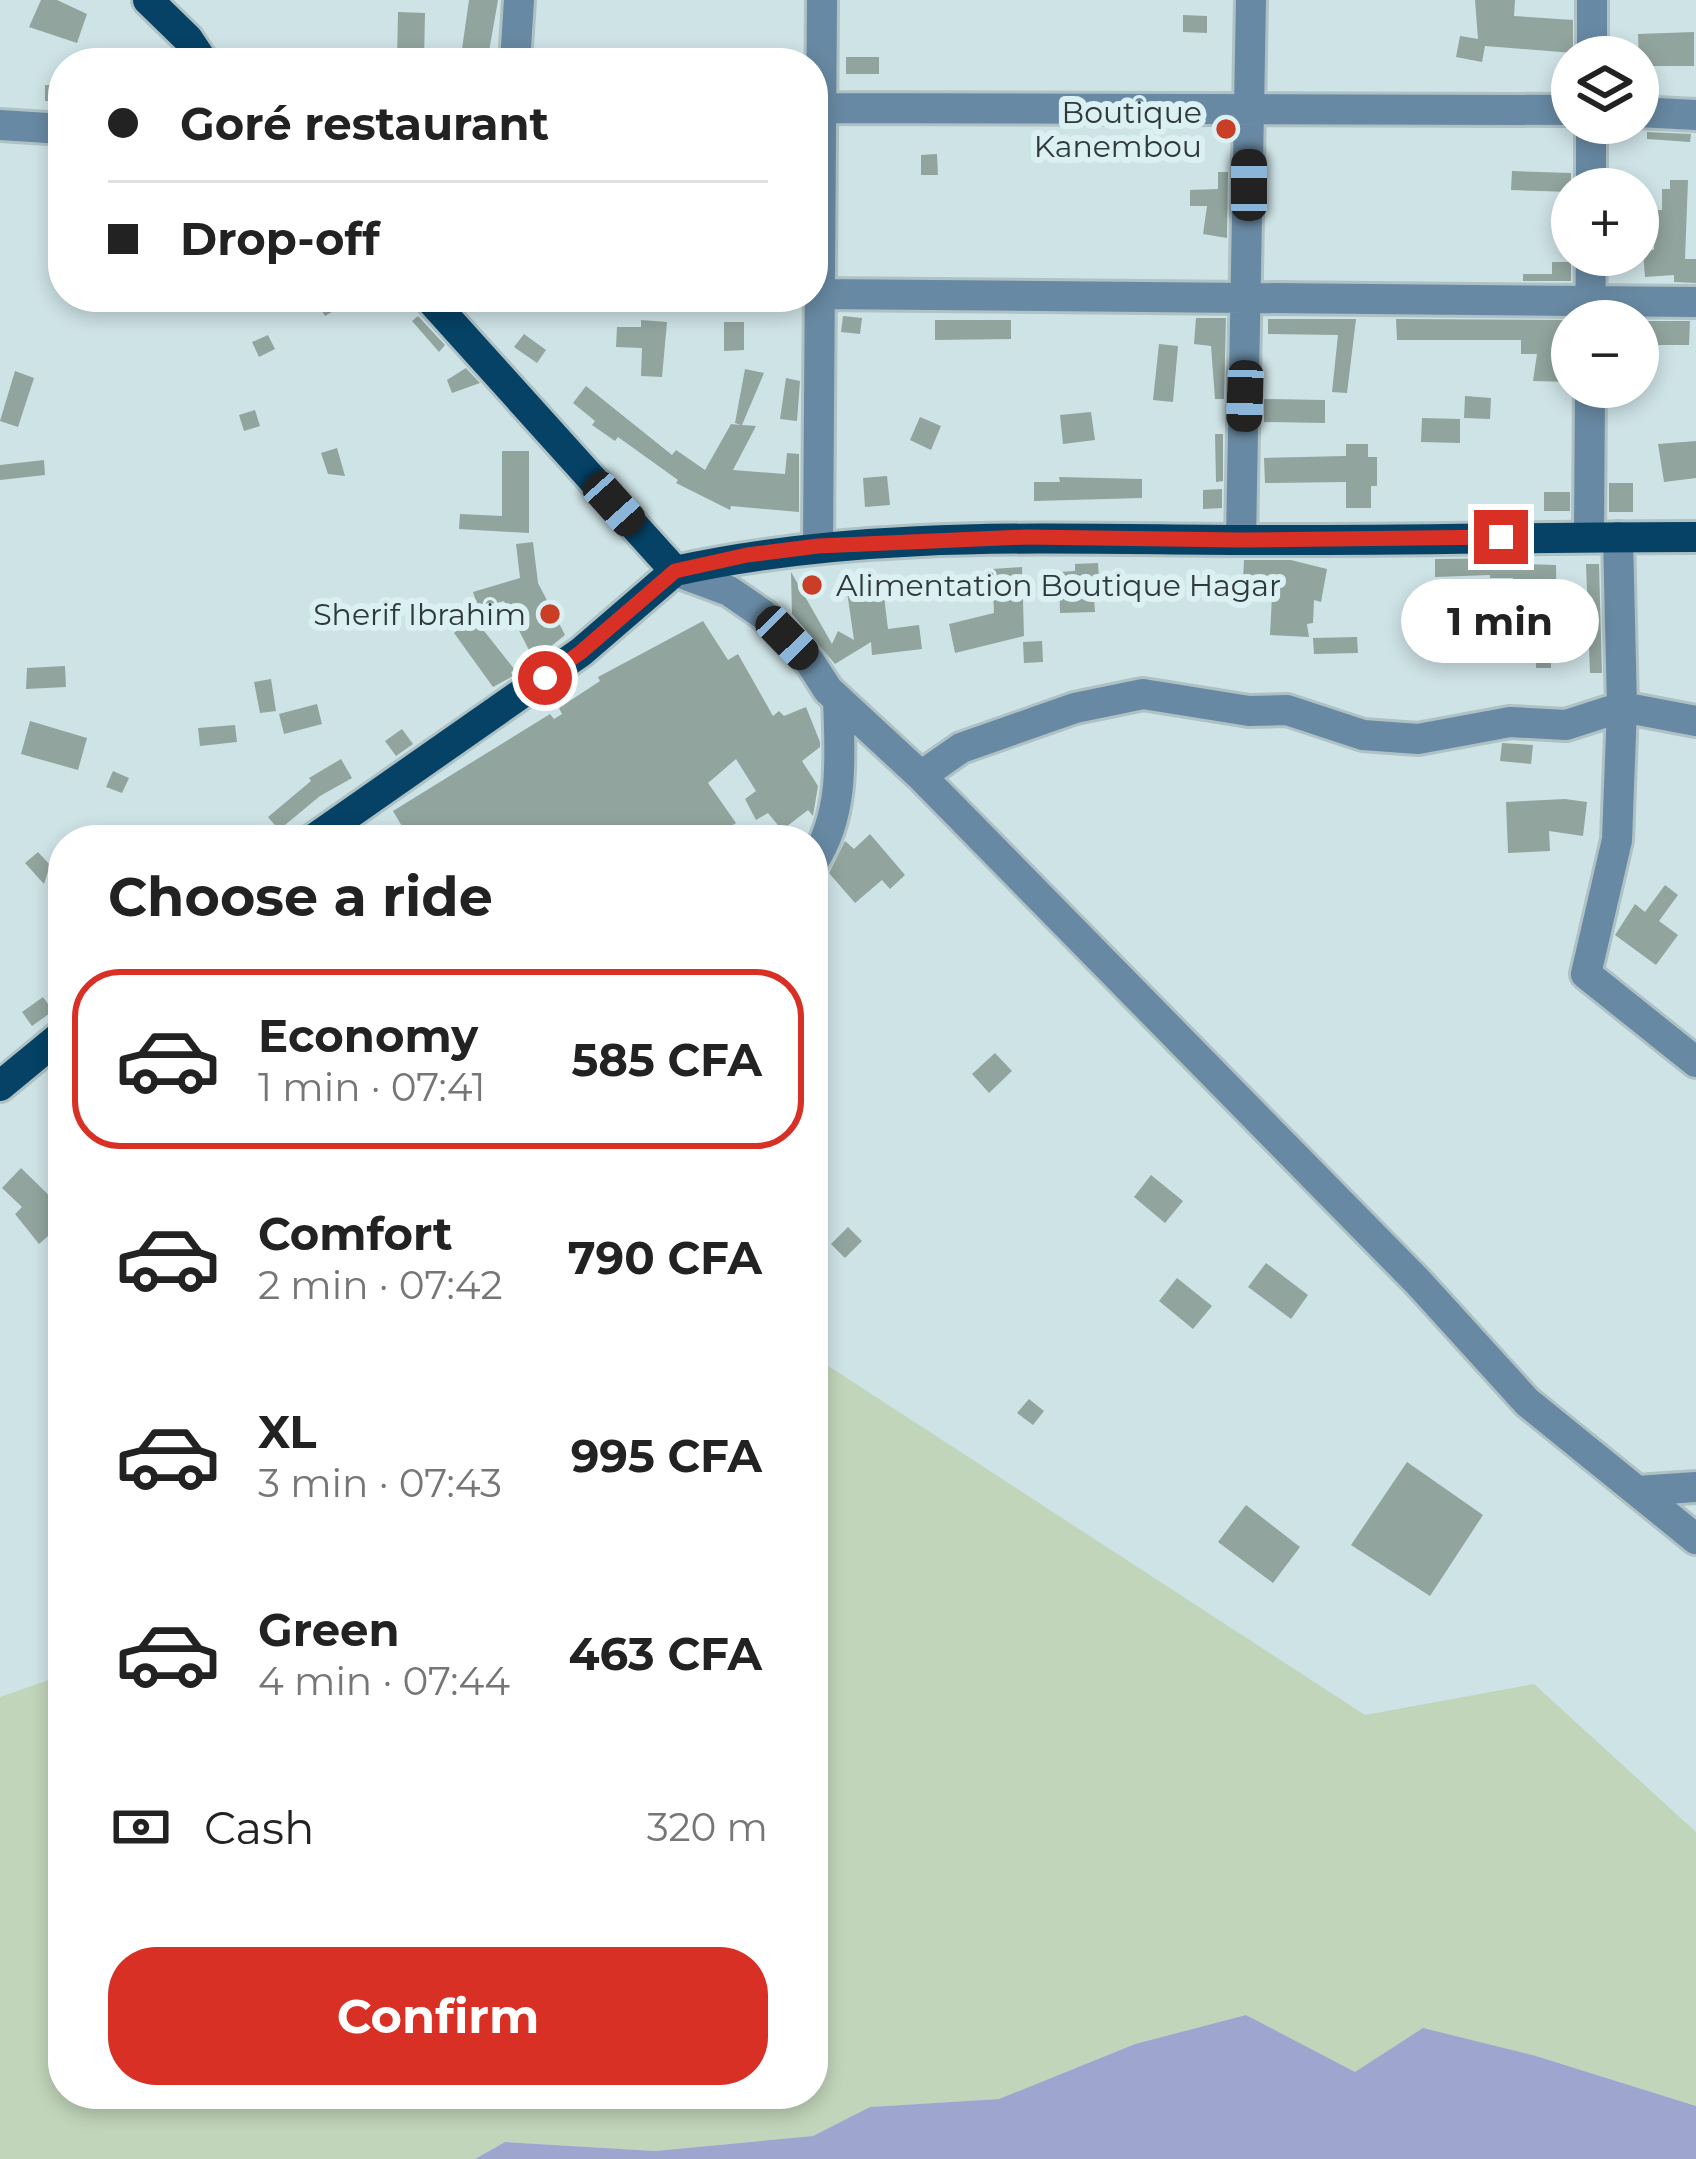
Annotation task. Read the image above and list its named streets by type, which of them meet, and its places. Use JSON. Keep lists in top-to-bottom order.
{
  "places": ["Boutique Kanembou", "Alimentation Boutique Hagar", "Sherif Ibrahim"],
  "page": {
    "map_buttons": ["+", "−"],
    "banner": ["Goré restaurant", "Drop-off"],
    "bubble": "1 min",
    "heading": "Choose a ride",
    "list": [
      {
        "name": "Economy",
        "note": "1 min · 07:41",
        "value": "585 CFA"
      },
      {
        "name": "Comfort",
        "note": "2 min · 07:42",
        "value": "790 CFA"
      },
      {
        "name": "XL",
        "note": "3 min · 07:43",
        "value": "995 CFA"
      },
      {
        "name": "Green",
        "note": "4 min · 07:44",
        "value": "463 CFA"
      }
    ],
    "pay": ["Cash", "320 m"],
    "buttons": "Confirm"
  }
}
